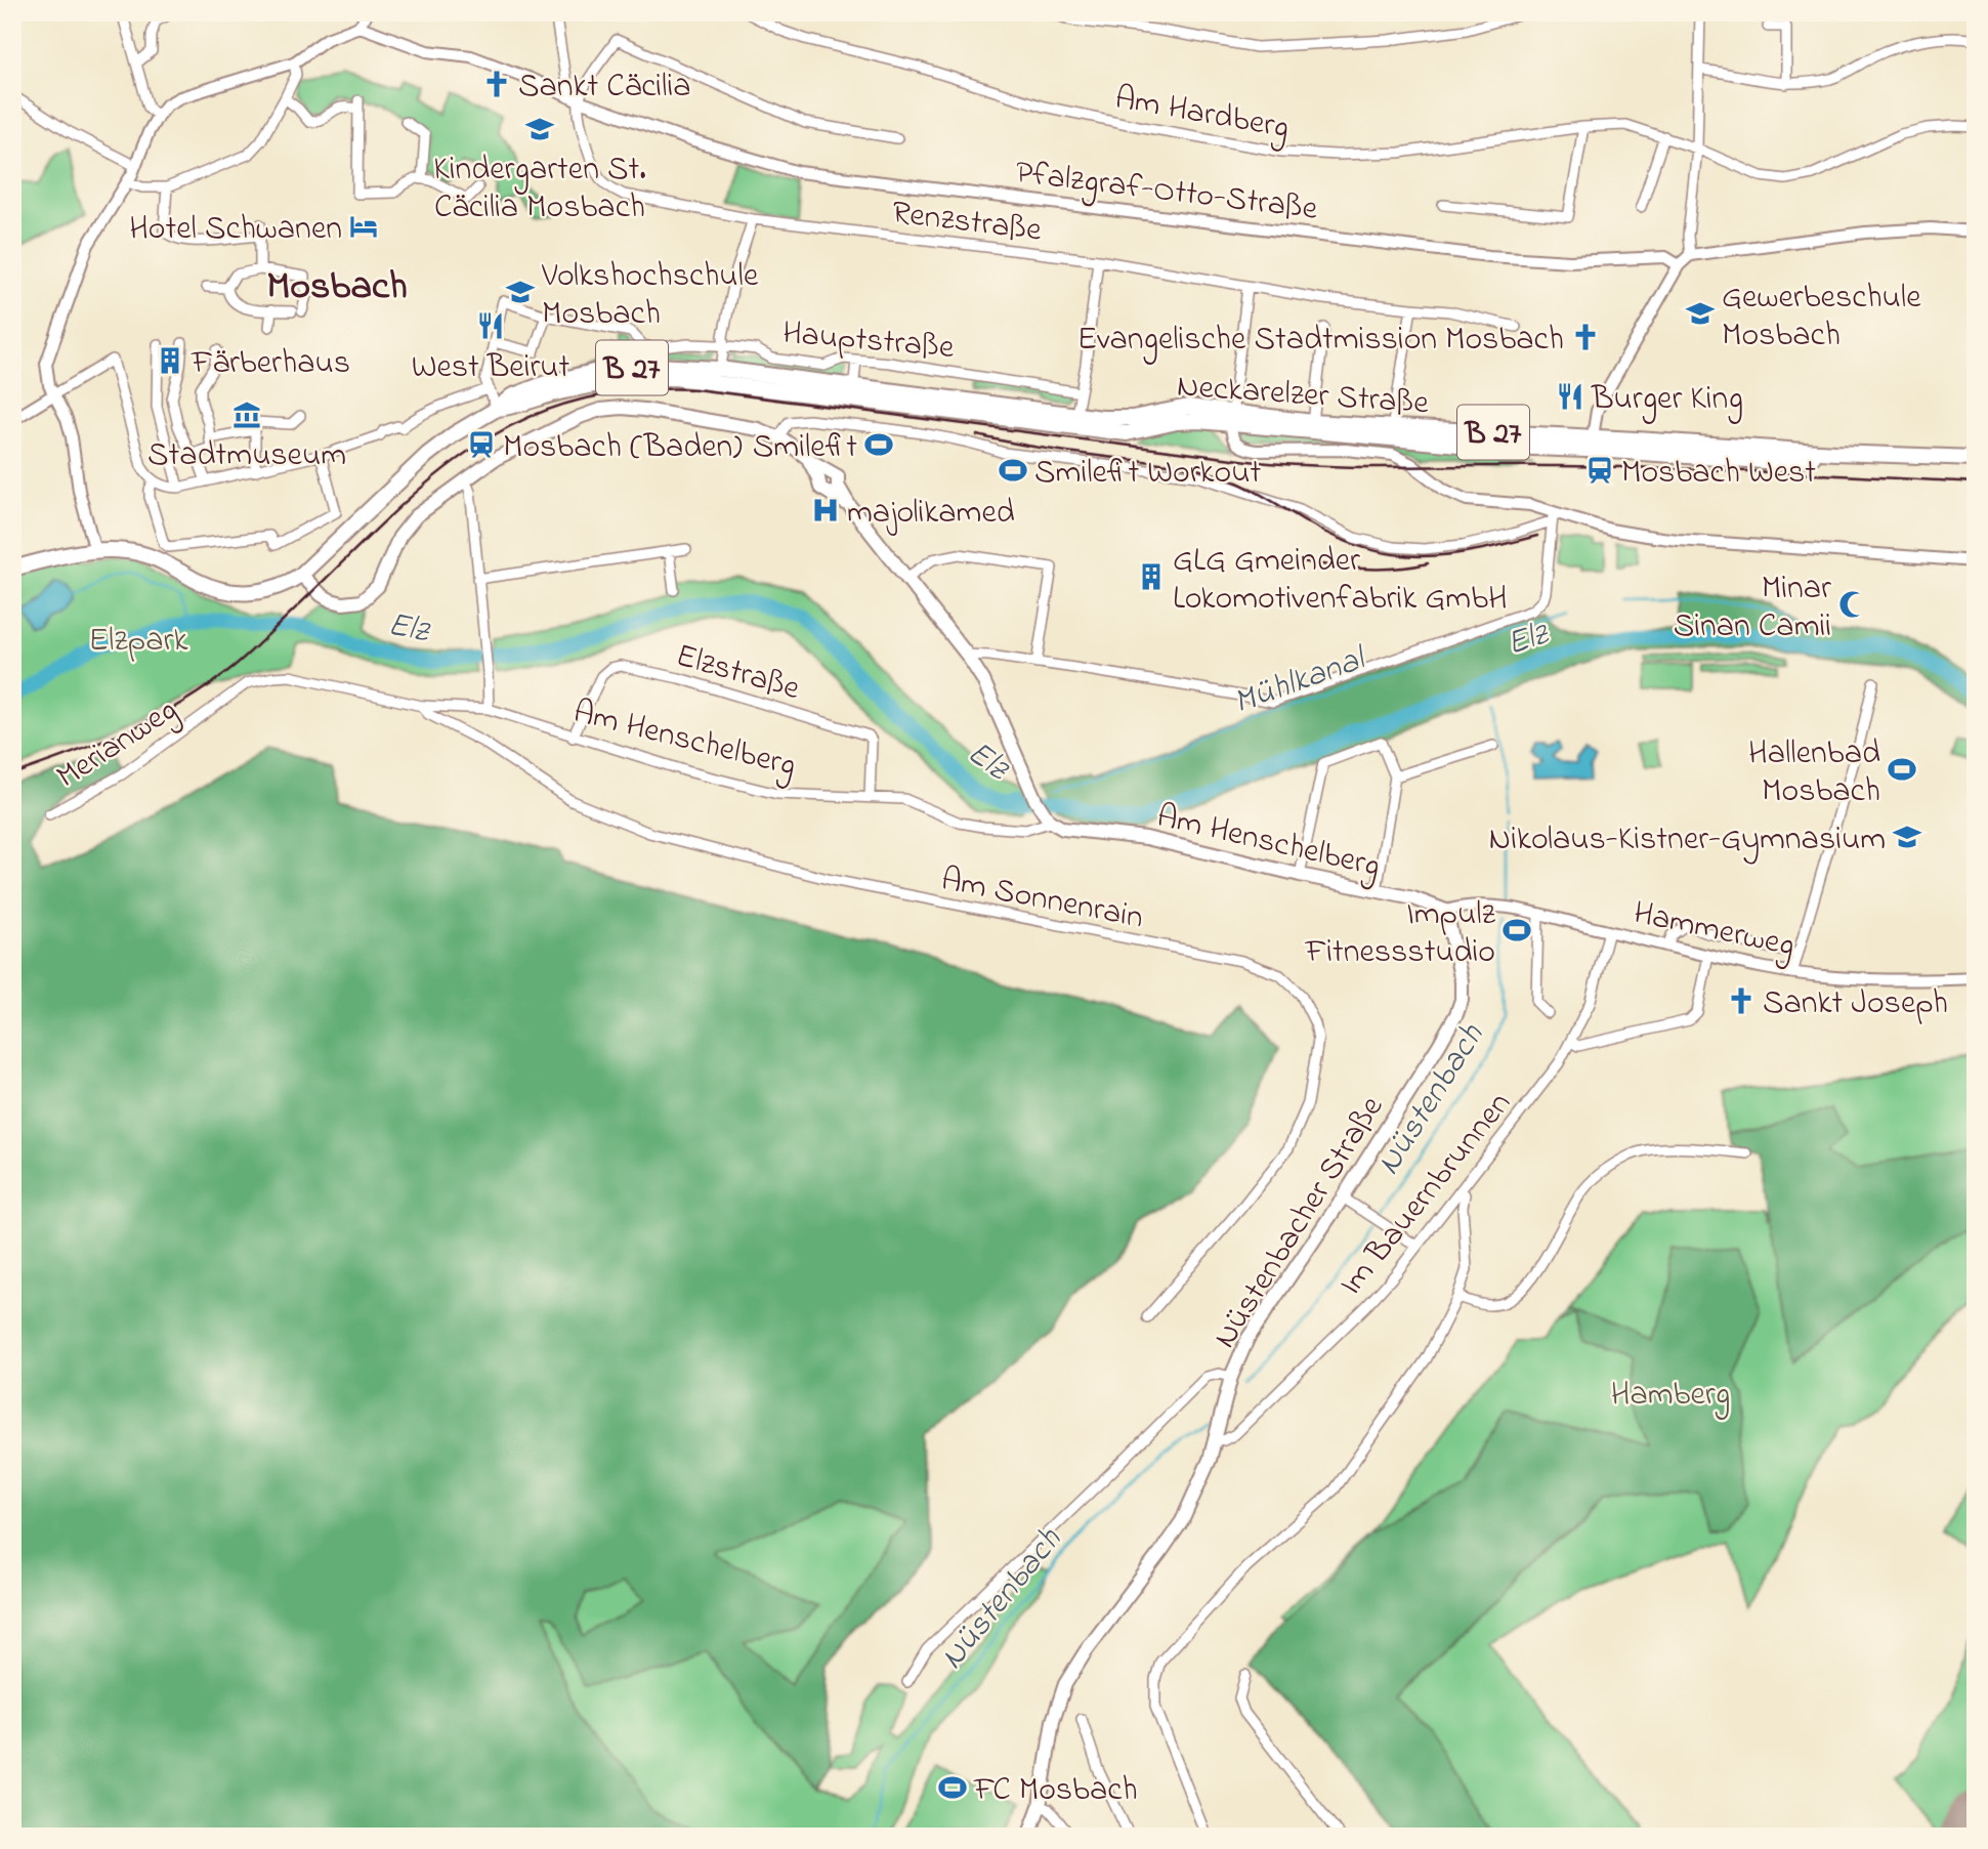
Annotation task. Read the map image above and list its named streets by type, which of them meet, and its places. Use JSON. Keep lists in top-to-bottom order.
{
  "streets": {
    "main road": [
      "B 27",
      "Neckarelzer Straße",
      "Am Henschelberg",
      "Nüstenbacher Straße"
    ],
    "street": [
      "Am Hardberg",
      "Pfalzgraf-Otto-Straße",
      "Renzstraße",
      "Hauptstraße",
      "Elzstraße",
      "Merianweg",
      "Am Sonnenrain",
      "Hammerweg",
      "Im Bauernbrunnen"
    ]
  },
  "crossings": [
    ["Pfalzgraf-Otto-Straße", "Renzstraße"],
    ["B 27", "Neckarelzer Straße"],
    ["Elzstraße", "Am Henschelberg"],
    ["Am Henschelberg", "Merianweg"],
    ["Am Henschelberg", "Am Sonnenrain"],
    ["Am Henschelberg", "Hammerweg"],
    ["Am Henschelberg", "Nüstenbacher Straße"],
    ["Hammerweg", "Im Bauernbrunnen"],
    ["Hammerweg", "Nüstenbacher Straße"],
    ["Im Bauernbrunnen", "Nüstenbacher Straße"]
  ],
  "districts": ["Mosbach"],
  "water": ["Elz", "Mühlkanal", "Nüstenbach"],
  "parks": ["Elzpark", "Hamberg"],
  "places": {
    "church": ["Sankt Cäcilia", "Evangelische Stadtmission Mosbach", "Sankt Joseph"],
    "school or university": [
      "Kindergarten St. Cäcilia Mosbach",
      "Volkshochschule Mosbach",
      "Gewerbeschule Mosbach",
      "Nikolaus-Kistner-Gymnasium"
    ],
    "hotel": ["Hotel Schwanen"],
    "restaurant": ["West Beirut", "Burger King"],
    "building": ["Färberhaus", "GLG Gmeinder Lokomotivenfabrik GmbH"],
    "museum": ["Stadtmuseum"],
    "station": ["Mosbach (Baden)", "Mosbach West"],
    "sports": [
      "Smilefit",
      "Smilefit Workout",
      "Hallenbad Mosbach",
      "Impulz Fitnessstudio",
      "FC Mosbach"
    ],
    "hospital": ["majolikamed"],
    "mosque": ["Minar Sinan Camii"]
  }
}
